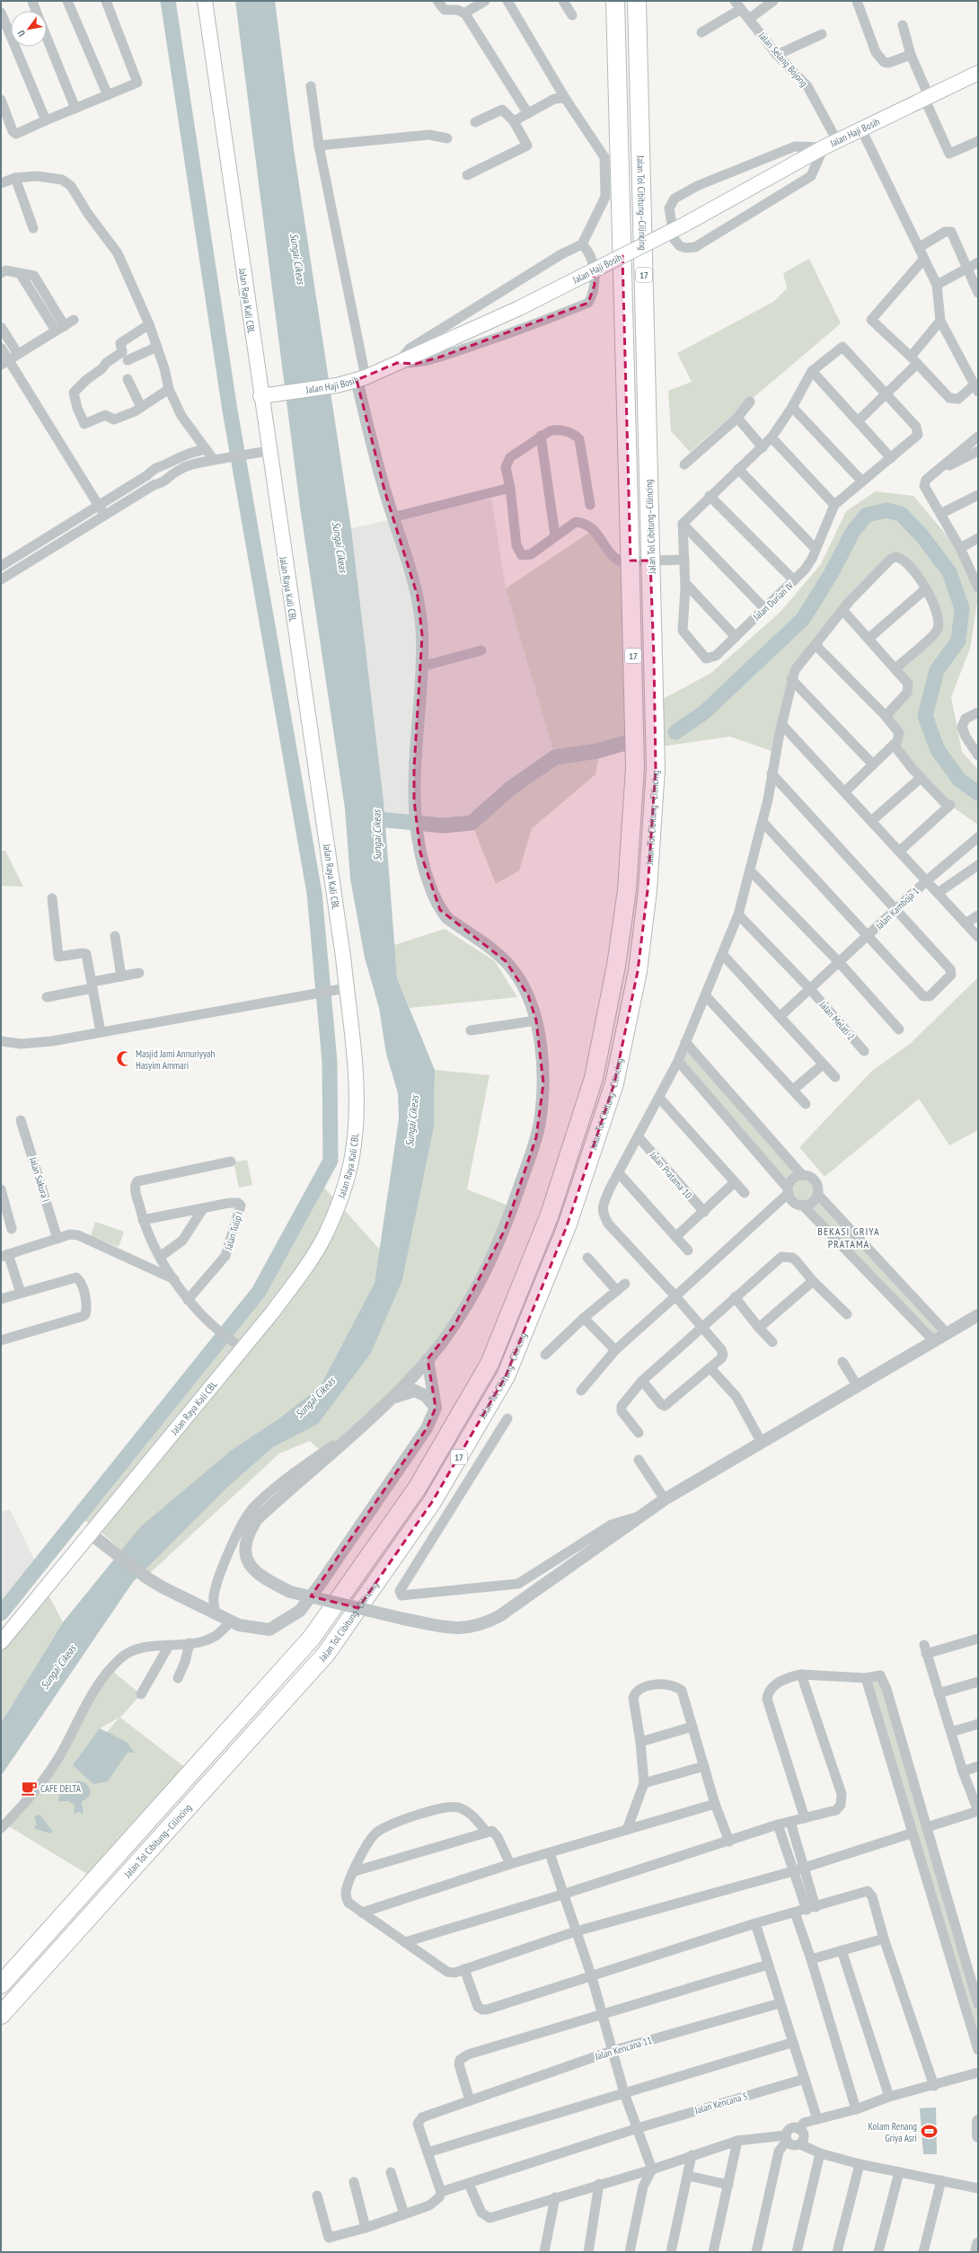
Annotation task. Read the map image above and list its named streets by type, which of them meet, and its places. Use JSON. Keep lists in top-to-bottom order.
{
  "streets": {
    "highway": ["Jalan Tol Cibitung–Cilincing", "17"],
    "main road": ["Jalan Haji Bosih", "Jalan Raya Kali CBL"],
    "street": [
      "Jalan Selang Bojong",
      "Jalan Durian IV",
      "Jalan Kamboja 1",
      "Jalan Melati 2",
      "Jalan Pratama 10",
      "Jalan Sakura I",
      "Jalan Tulip I",
      "Jalan Kencana 11",
      "Jalan Kencana 5"
    ]
  },
  "crossings": [
    ["Jalan Selang Bojong", "Jalan Haji Bosih"],
    ["Jalan Haji Bosih", "Jalan Raya Kali CBL"],
    ["Jalan Kamboja 1", "Jalan Melati 2"]
  ],
  "districts": ["BEKASI GRIYA PRATAMA"],
  "water": ["Sungai Cikeas"],
  "places": {
    "mosque": ["Masjid Jami Annuriyyah Hasyim Ammari"],
    "cafe": ["CAFE DELTA"],
    "sports": ["Kolam Renang Griya Asri"]
  },
  "north": "bottom left"
}
